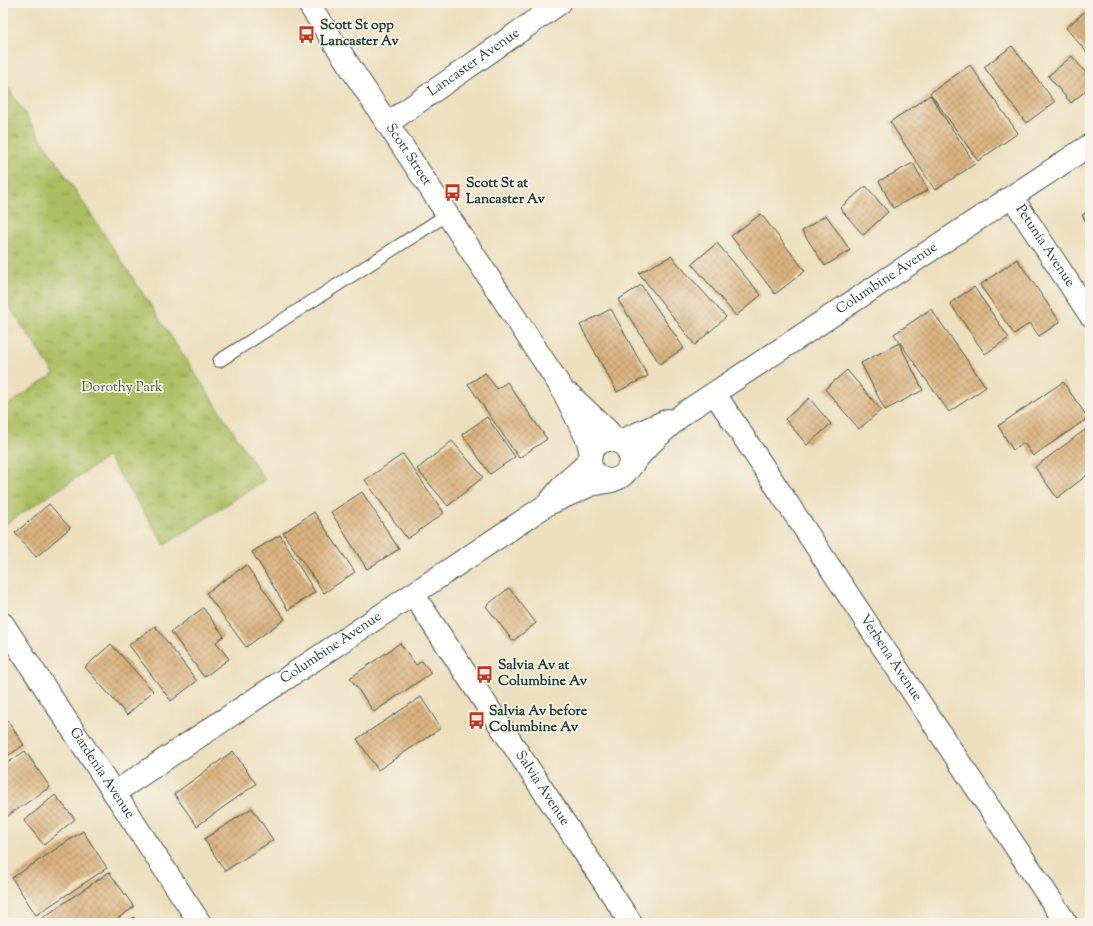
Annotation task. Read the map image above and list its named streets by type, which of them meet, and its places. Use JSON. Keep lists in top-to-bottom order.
{
  "streets": {
    "street": [
      "Lancaster Avenue",
      "Scott Street",
      "Petunia Avenue",
      "Columbine Avenue",
      "Verbena Avenue",
      "Gardenia Avenue",
      "Salvia Avenue"
    ]
  },
  "crossings": [
    ["Lancaster Avenue", "Scott Street"],
    ["Scott Street", "Columbine Avenue"],
    ["Petunia Avenue", "Columbine Avenue"],
    ["Columbine Avenue", "Verbena Avenue"],
    ["Columbine Avenue", "Gardenia Avenue"],
    ["Columbine Avenue", "Salvia Avenue"]
  ],
  "parks": ["Dorothy Park"],
  "places": {
    "bus stop": [
      "Scott St opp Lancaster Av",
      "Scott St at Lancaster Av",
      "Salvia Av at Columbine Av",
      "Salvia Av before Columbine Av"
    ]
  }
}
